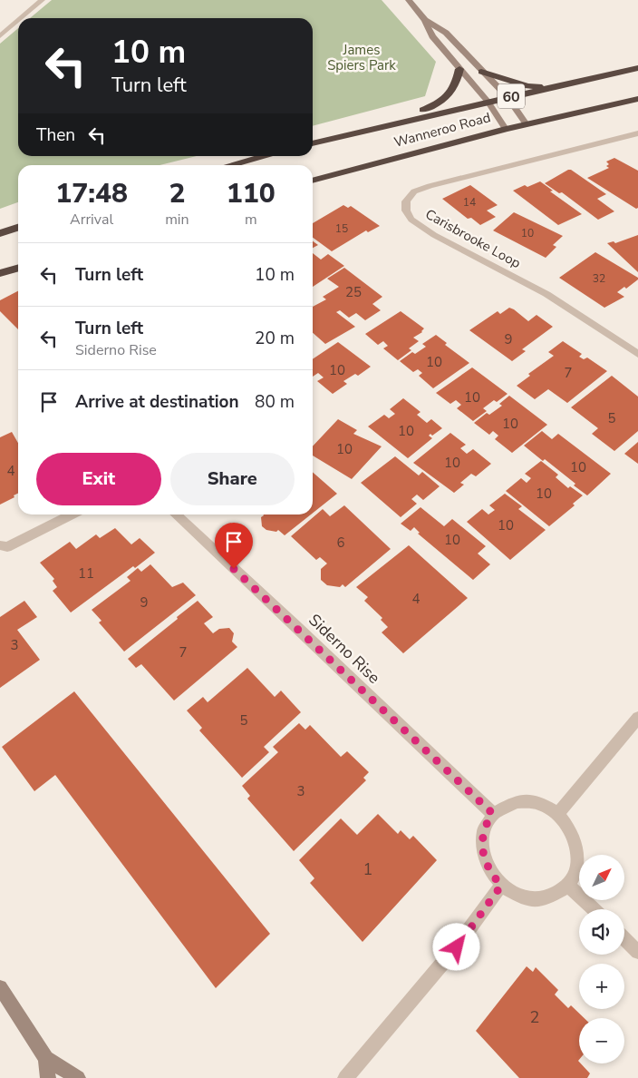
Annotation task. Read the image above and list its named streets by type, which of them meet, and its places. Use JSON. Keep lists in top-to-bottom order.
{
  "streets": {
    "highway": ["60", "Wanneroo Road"],
    "street": ["Carisbrooke Loop", "Siderno Rise"]
  },
  "parks": ["James Spiers Park"],
  "house_numbers": [
    "14",
    "15",
    "10",
    "32",
    "25",
    "9",
    "10",
    "10",
    "7",
    "10",
    "5",
    "10",
    "10",
    "10",
    "10",
    "10",
    "4",
    "10",
    "10",
    "10",
    "6",
    "11",
    "4",
    "9",
    "3",
    "7",
    "5",
    "3",
    "1",
    "2"
  ],
  "north": "top right",
  "page": {
    "turn": ["10 m", "Turn left"],
    "then": "Then",
    "eta": [
      "17:48",
      "Arrival",
      "2",
      "min",
      "110",
      "m"
    ],
    "list": [
      {
        "name": "Turn left",
        "value": "10 m"
      },
      {
        "name": "Turn left",
        "note": "Siderno Rise",
        "value": "20 m"
      },
      {
        "name": "Arrive at destination",
        "value": "80 m"
      }
    ],
    "buttons": ["Exit", "Share"],
    "map_buttons": ["+", "−"]
  }
}
